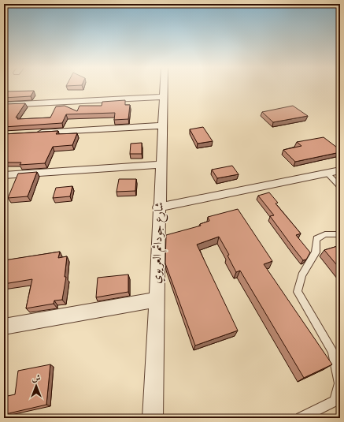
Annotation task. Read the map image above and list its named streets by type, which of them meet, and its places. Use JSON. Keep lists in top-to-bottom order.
{
  "streets": {
    "street": ["شارع جودائم العريوي"]
  },
  "north": "top"
}
